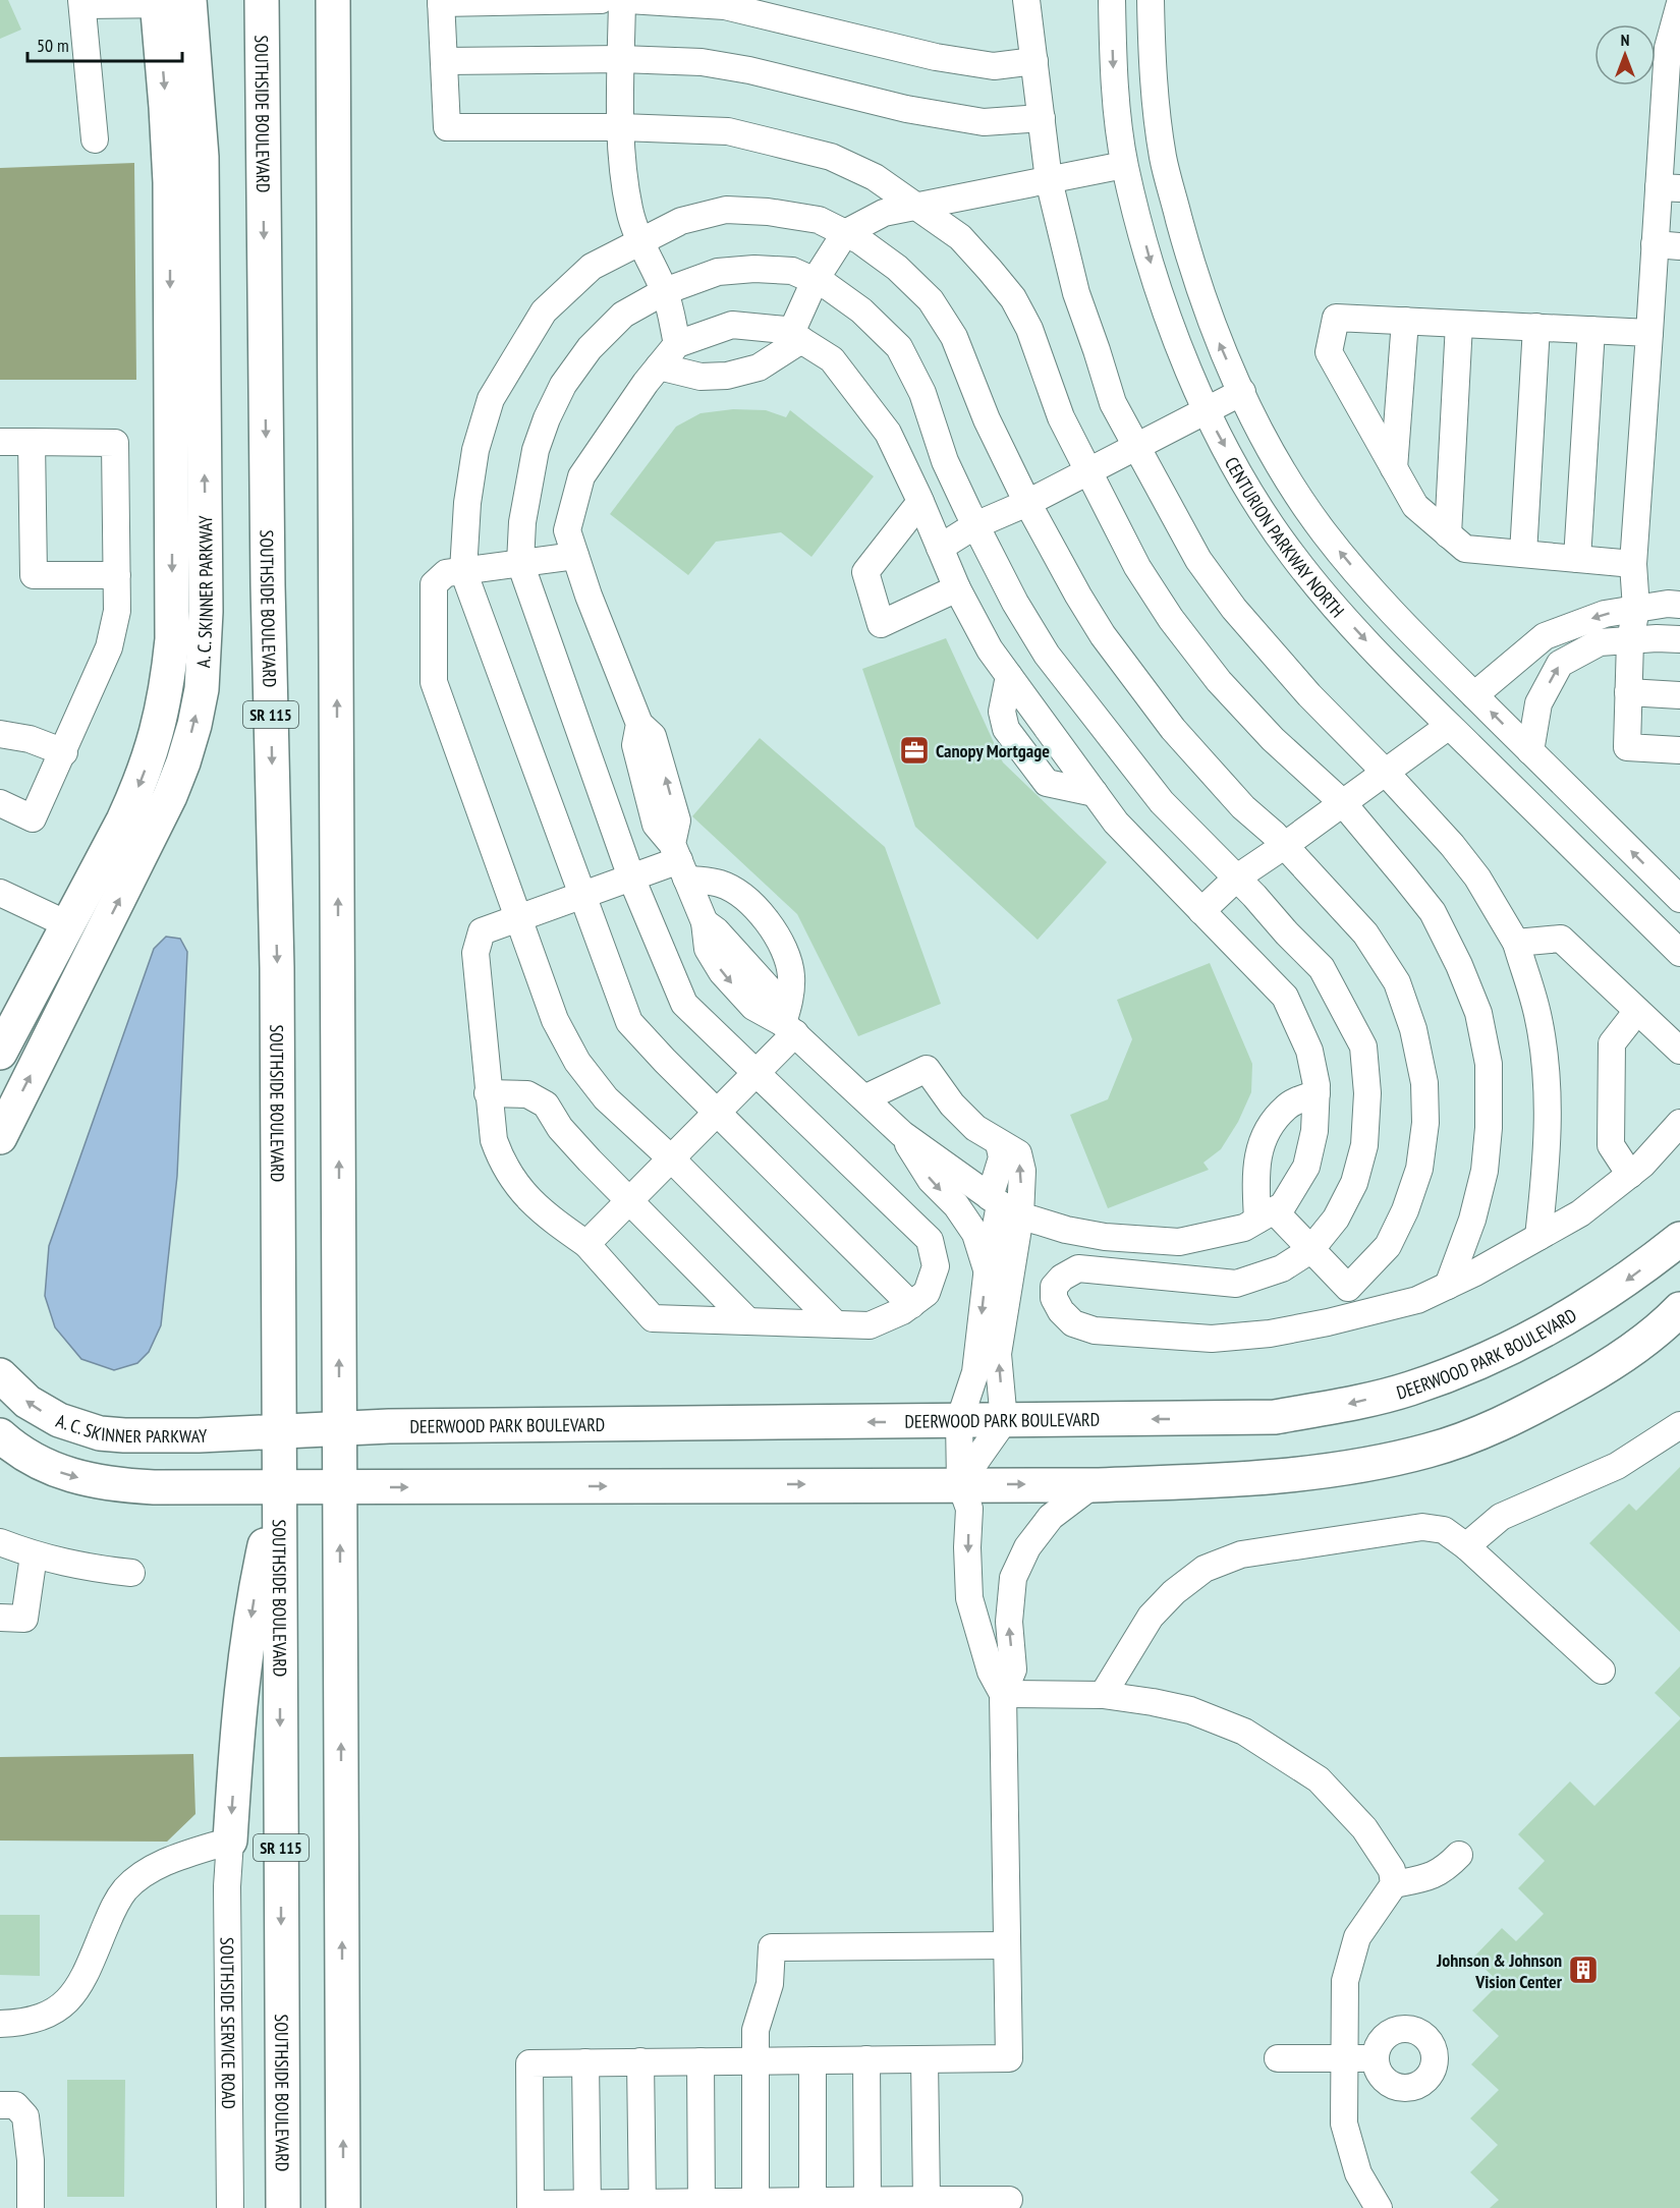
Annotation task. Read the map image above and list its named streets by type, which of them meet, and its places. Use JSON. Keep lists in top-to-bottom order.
{
  "streets": {
    "main road": [
      "SOUTHSIDE BOULEVARD",
      "A. C. SKINNER PARKWAY",
      "SR 115",
      "DEERWOOD PARK BOULEVARD"
    ],
    "street": ["CENTURION PARKWAY NORTH", "SOUTHSIDE SERVICE ROAD"]
  },
  "crossings": [
    ["SOUTHSIDE BOULEVARD", "A. C. SKINNER PARKWAY"],
    ["SOUTHSIDE BOULEVARD", "DEERWOOD PARK BOULEVARD"],
    ["A. C. SKINNER PARKWAY", "DEERWOOD PARK BOULEVARD"]
  ],
  "places": {
    "office": ["Canopy Mortgage"],
    "building": ["Johnson & Johnson Vision Center"]
  },
  "scale_bar": "50 m",
  "north": "top"
}
